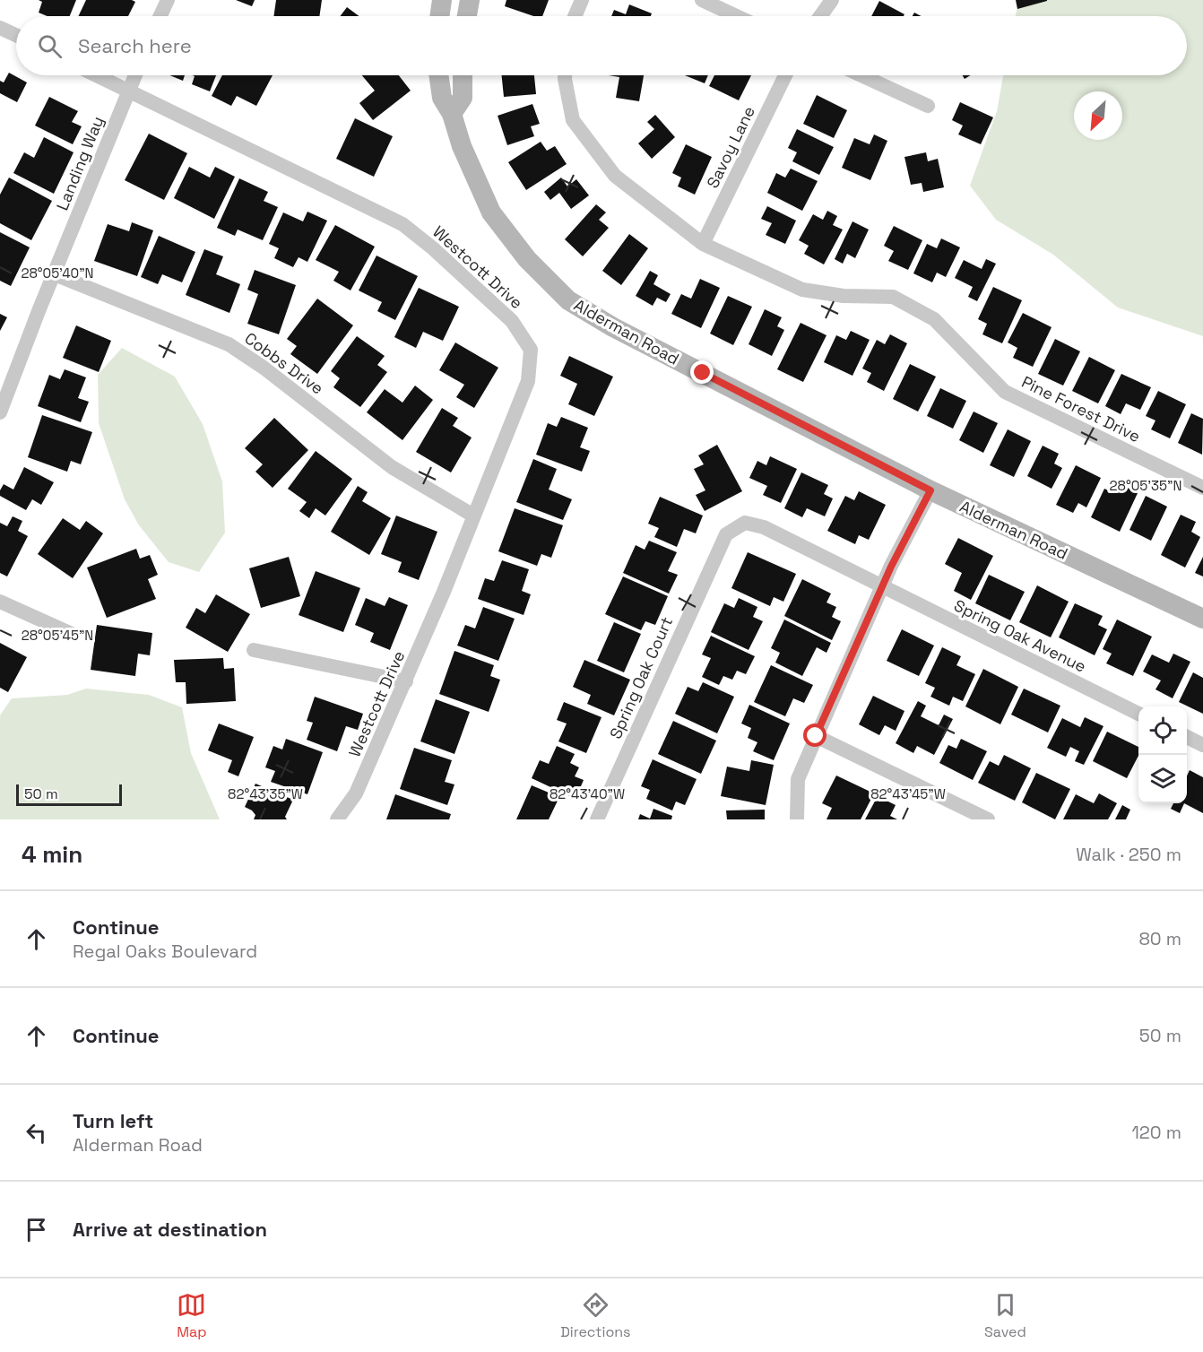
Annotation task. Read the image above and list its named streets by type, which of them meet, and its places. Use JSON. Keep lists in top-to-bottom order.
{
  "streets": {
    "street": [
      "Savoy Lane",
      "Landing Way",
      "Westcott Drive",
      "Alderman Road",
      "Cobbs Drive",
      "Pine Forest Drive",
      "Spring Oak Avenue",
      "Spring Oak Court"
    ]
  },
  "crossings": [
    ["Savoy Lane", "Pine Forest Drive"],
    ["Landing Way", "Westcott Drive"],
    ["Landing Way", "Cobbs Drive"],
    ["Westcott Drive", "Cobbs Drive"],
    ["Spring Oak Avenue", "Spring Oak Court"]
  ],
  "scale_bar": "50 m",
  "north": "bottom left",
  "page": {
    "search": "Search here",
    "scale": "50 m",
    "heading": ["4 min", "Walk · 250 m"],
    "list": [
      ["Continue", "Regal Oaks Boulevard", "80 m"],
      ["Continue", "50 m"],
      ["Turn left", "Alderman Road", "120 m"],
      "Arrive at destination"
    ],
    "nav": ["Map", "Directions", "Saved"]
  },
  "coordinates": [
    "28°05'40\"N",
    "28°05'35\"N",
    "28°05'45\"N",
    "82°43'35\"W",
    "82°43'40\"W",
    "82°43'45\"W"
  ]
}
